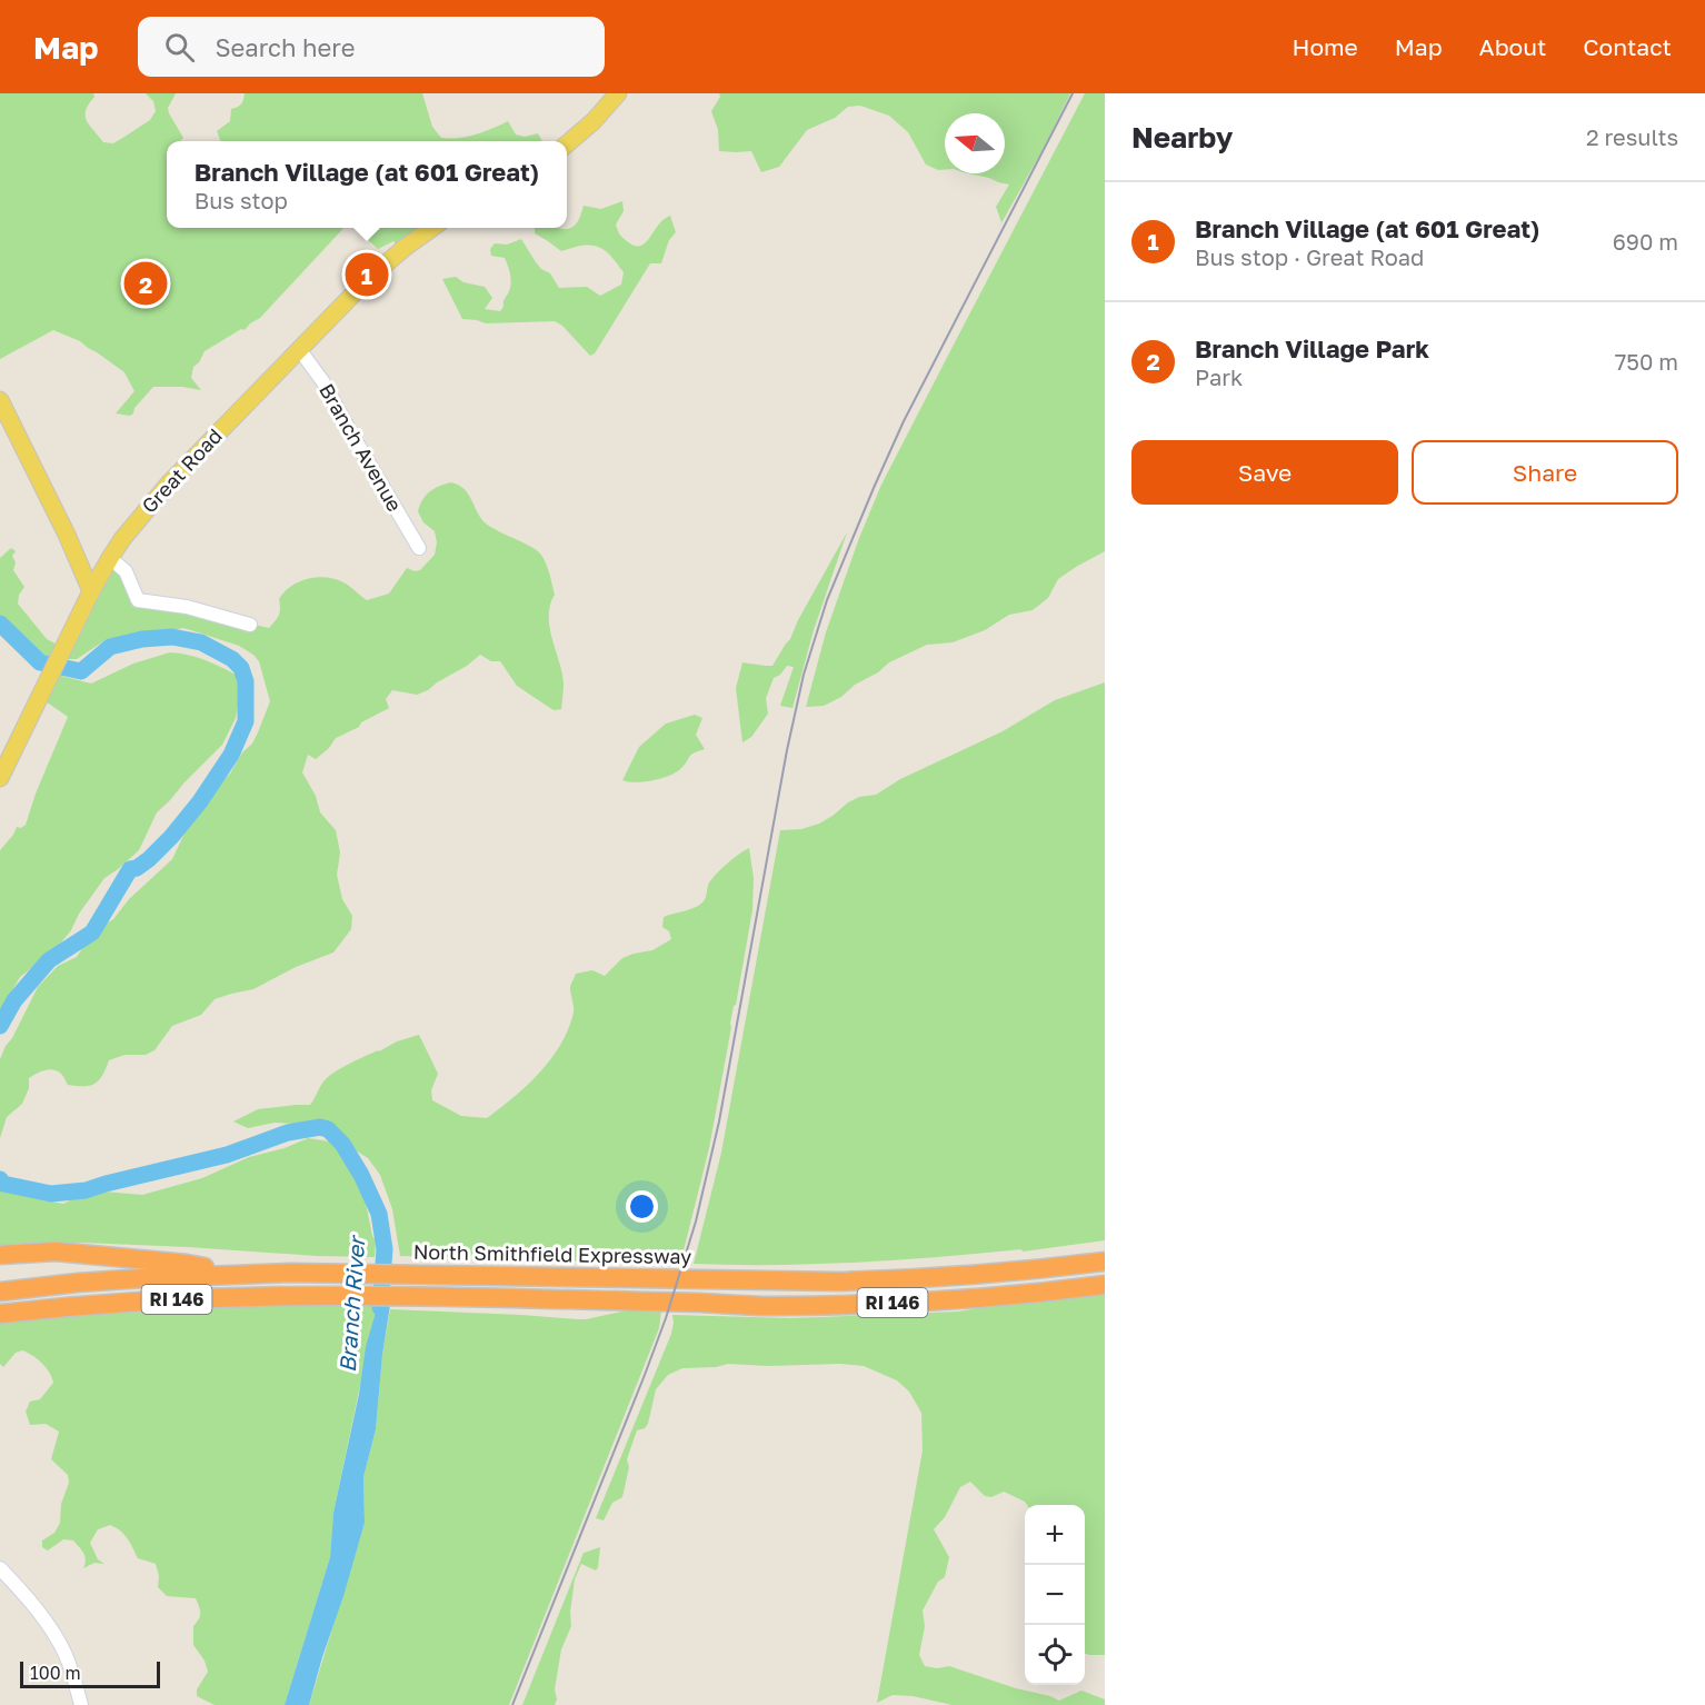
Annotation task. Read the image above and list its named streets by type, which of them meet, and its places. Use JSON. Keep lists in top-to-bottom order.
{
  "streets": {
    "highway": ["North Smithfield Expressway", "RI 146"],
    "main road": ["Great Road"],
    "street": ["Branch Avenue"]
  },
  "crossings": [
    ["Branch Avenue", "Great Road"]
  ],
  "water": ["Branch River"],
  "scale_bar": "100 m",
  "north": "left",
  "page": {
    "header": "Map",
    "search": "Search here",
    "nav": [
      "Home",
      "Map",
      "About",
      "Contact"
    ],
    "heading": ["Nearby", "2 results"],
    "popup": ["Branch Village (at 601 Great)", "Bus stop"],
    "list": [
      {
        "mark": "1",
        "name": "Branch Village (at 601 Great)",
        "note": "Bus stop · Great Road",
        "value": "690 m"
      },
      {
        "mark": "2",
        "name": "Branch Village Park",
        "note": "Park",
        "value": "750 m"
      }
    ],
    "pins": ["1", "2"],
    "buttons": ["Save", "Share"],
    "map_buttons": ["+", "−"],
    "scale": "100 m"
  }
}
